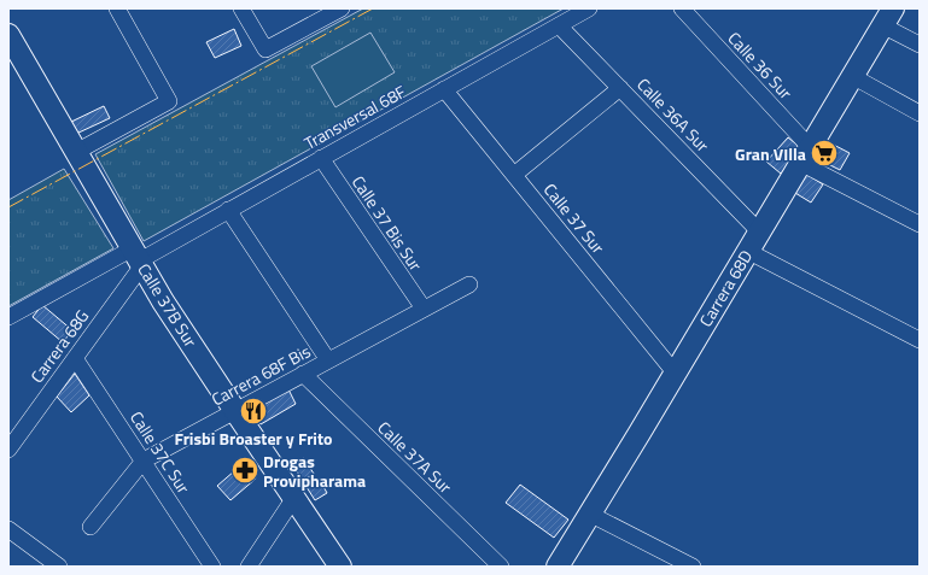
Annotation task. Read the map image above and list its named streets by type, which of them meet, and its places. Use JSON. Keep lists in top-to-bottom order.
{
  "streets": {
    "street": [
      "Calle 36 Sur",
      "Calle 36A Sur",
      "Transversal 68F",
      "Calle 37 Sur",
      "Calle 37 Bis Sur",
      "Carrera 68D",
      "Calle 37B Sur",
      "Carrera 68G",
      "Carrera 68F Bis",
      "Calle 37C Sur",
      "Calle 37A Sur"
    ]
  },
  "crossings": [
    ["Calle 36 Sur", "Carrera 68D"],
    ["Calle 36A Sur", "Transversal 68F"],
    ["Calle 36A Sur", "Carrera 68D"],
    ["Transversal 68F", "Calle 37 Sur"],
    ["Transversal 68F", "Calle 37 Bis Sur"],
    ["Transversal 68F", "Calle 37B Sur"],
    ["Transversal 68F", "Carrera 68G"],
    ["Calle 37 Sur", "Carrera 68D"],
    ["Calle 37 Bis Sur", "Carrera 68F Bis"],
    ["Calle 37B Sur", "Carrera 68G"],
    ["Calle 37B Sur", "Carrera 68F Bis"],
    ["Carrera 68G", "Calle 37C Sur"],
    ["Carrera 68F Bis", "Calle 37C Sur"],
    ["Carrera 68F Bis", "Calle 37A Sur"]
  ],
  "places": {
    "supermarket": ["Gran VIlla"],
    "restaurant": ["Frisbi Broaster y Frito"],
    "pharmacy": ["Drogas Provipharama"]
  }
}
